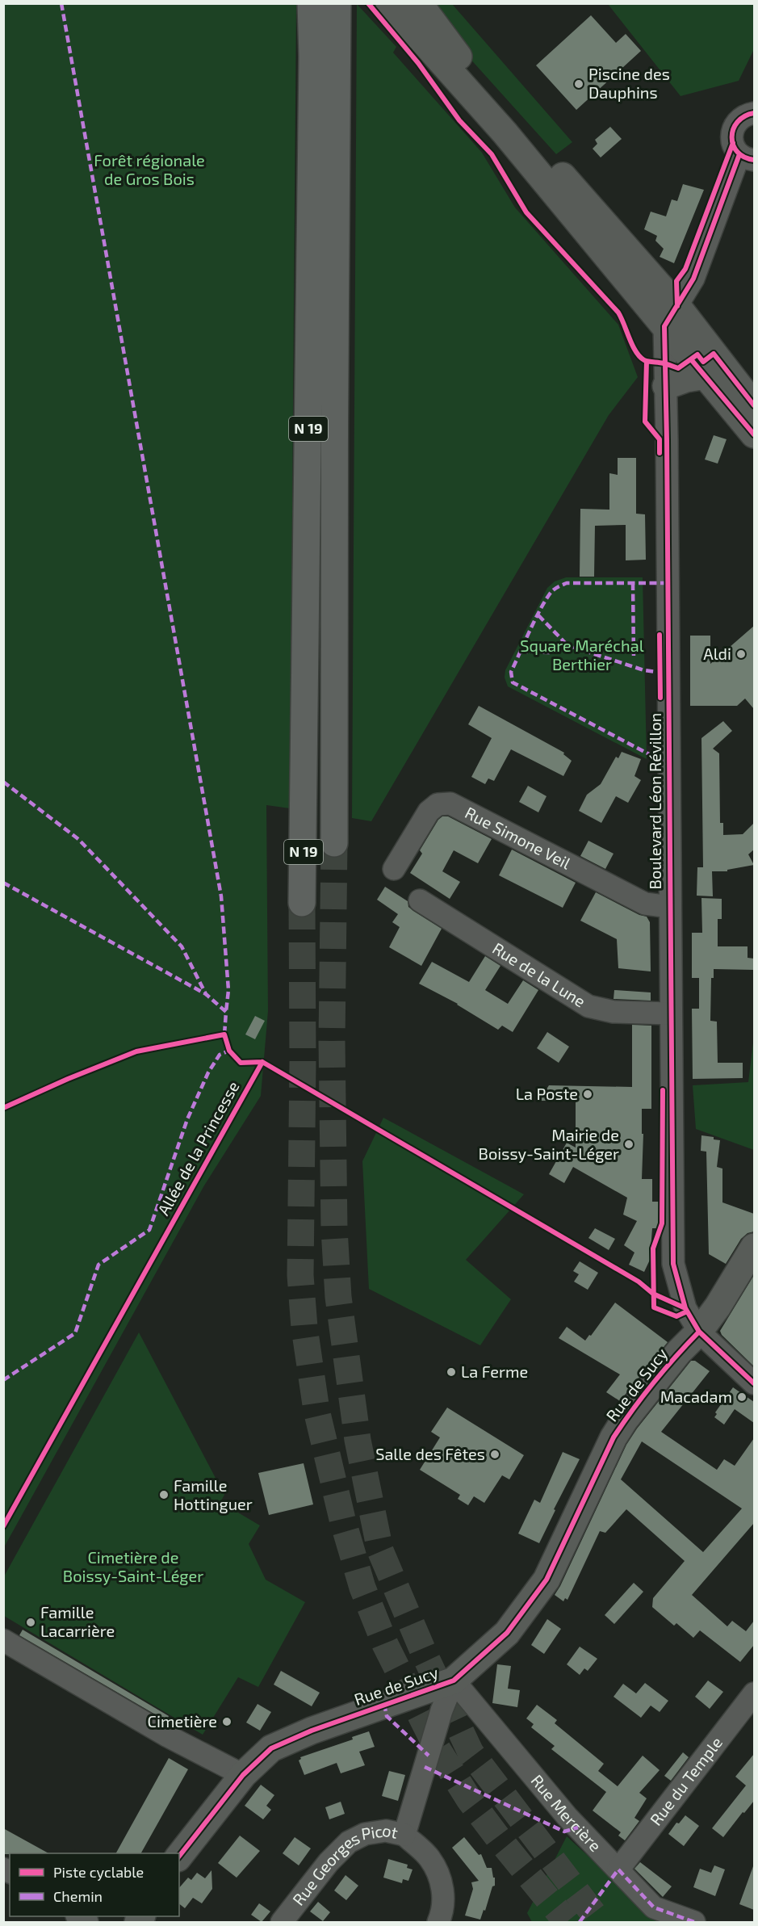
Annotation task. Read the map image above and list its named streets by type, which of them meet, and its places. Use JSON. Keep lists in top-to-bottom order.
{
  "streets": {
    "highway": ["N 19"],
    "main road": ["Rue de Sucy"],
    "street": [
      "Boulevard Léon Révillon",
      "Rue Simone Veil",
      "Rue de la Lune",
      "Rue du Temple",
      "Rue Mercière",
      "Rue Georges Picot"
    ],
    "cycle path": ["Allée de la Princesse"]
  },
  "crossings": [
    ["Boulevard Léon Révillon", "Rue Simone Veil"],
    ["Boulevard Léon Révillon", "Rue de la Lune"],
    ["Boulevard Léon Révillon", "Rue de Sucy"],
    ["Rue de Sucy", "Rue Mercière"],
    ["Rue de Sucy", "Rue Georges Picot"],
    ["Rue du Temple", "Rue Mercière"],
    ["Rue Mercière", "Rue Georges Picot"]
  ],
  "parks": ["Forêt régionale de Gros Bois", "Square Maréchal Berthier", "Cimetière de Boissy-Saint-Léger"],
  "places": [
    "Piscine des Dauphins",
    "Aldi",
    "La Poste",
    "Mairie de Boissy-Saint-Léger",
    "La Ferme",
    "Macadam",
    "Salle des Fêtes",
    "Famille Hottinguer",
    "Famille Lacarrière",
    "Cimetière"
  ],
  "legend": ["Piste cyclable", "Chemin"]
}
